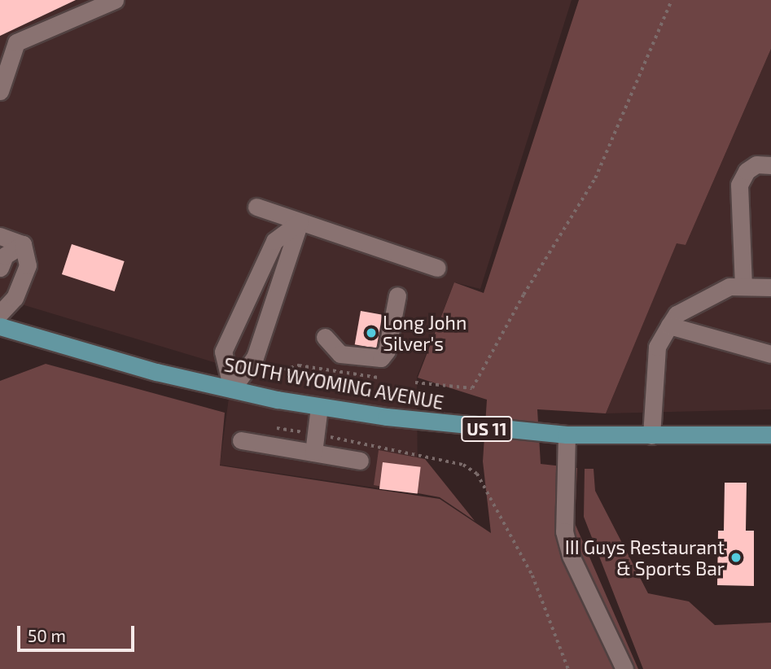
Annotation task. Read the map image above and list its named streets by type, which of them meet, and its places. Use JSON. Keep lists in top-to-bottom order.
{
  "streets": {
    "main road": ["SOUTH WYOMING AVENUE", "US 11"]
  },
  "places": ["Long John Silver's", "III Guys Restaurant & Sports Bar"],
  "scale_bar": "50 m"
}
